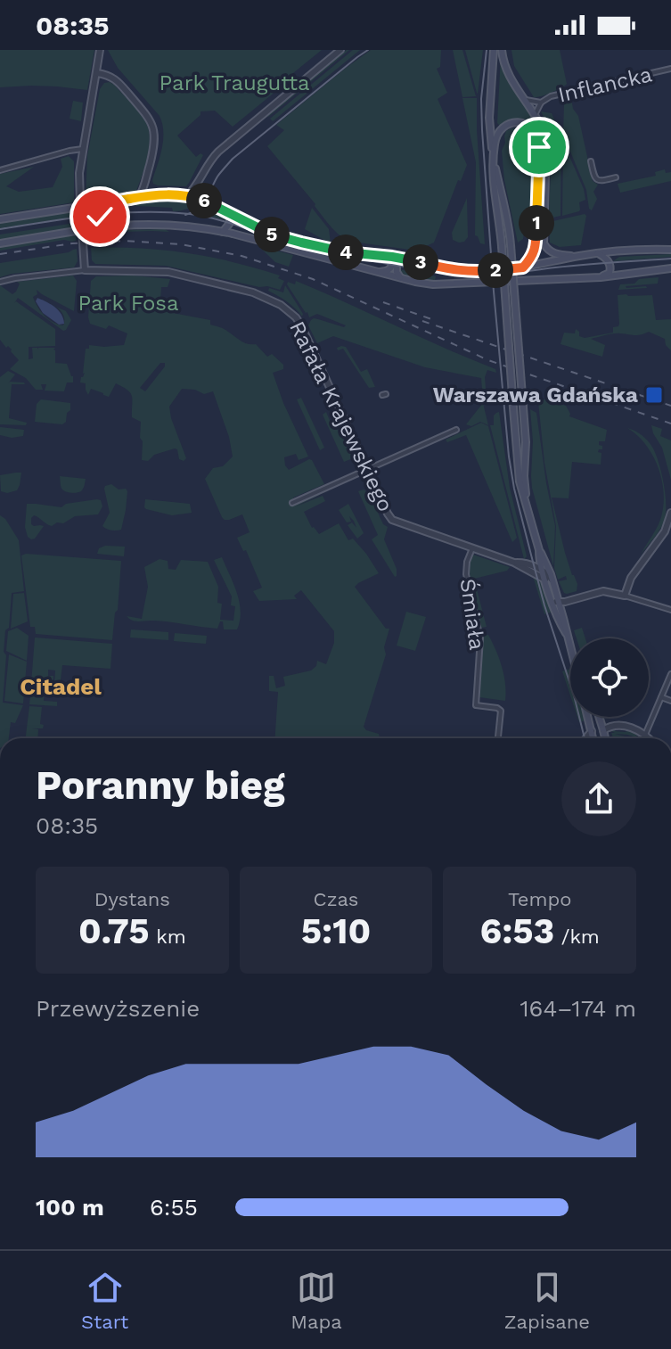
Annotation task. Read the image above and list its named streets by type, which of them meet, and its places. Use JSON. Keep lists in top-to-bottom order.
{
  "streets": {
    "street": ["Inflancka", "Rafała Krajewskiego", "Śmiała"]
  },
  "crossings": [
    ["Rafała Krajewskiego", "Śmiała"]
  ],
  "districts": ["Citadel"],
  "parks": ["Park Traugutta", "Park Fosa"],
  "places": {
    "transit": ["Warszawa Gdańska"]
  },
  "page": {
    "status": "08:35",
    "pins": [
      "6",
      "1",
      "5",
      "4",
      "3",
      "2"
    ],
    "heading": ["Poranny bieg", "08:35"],
    "stats": [
      ["Dystans", "0.75 km"],
      ["Czas", "5:10"],
      ["Tempo", "6:53 /km"]
    ],
    "chart": ["Przewyższenie", "164–174 m"],
    "list": [
      {
        "name": "100 m",
        "note": "6:55"
      }
    ],
    "tabs": ["Start", "Mapa", "Zapisane"]
  }
}
